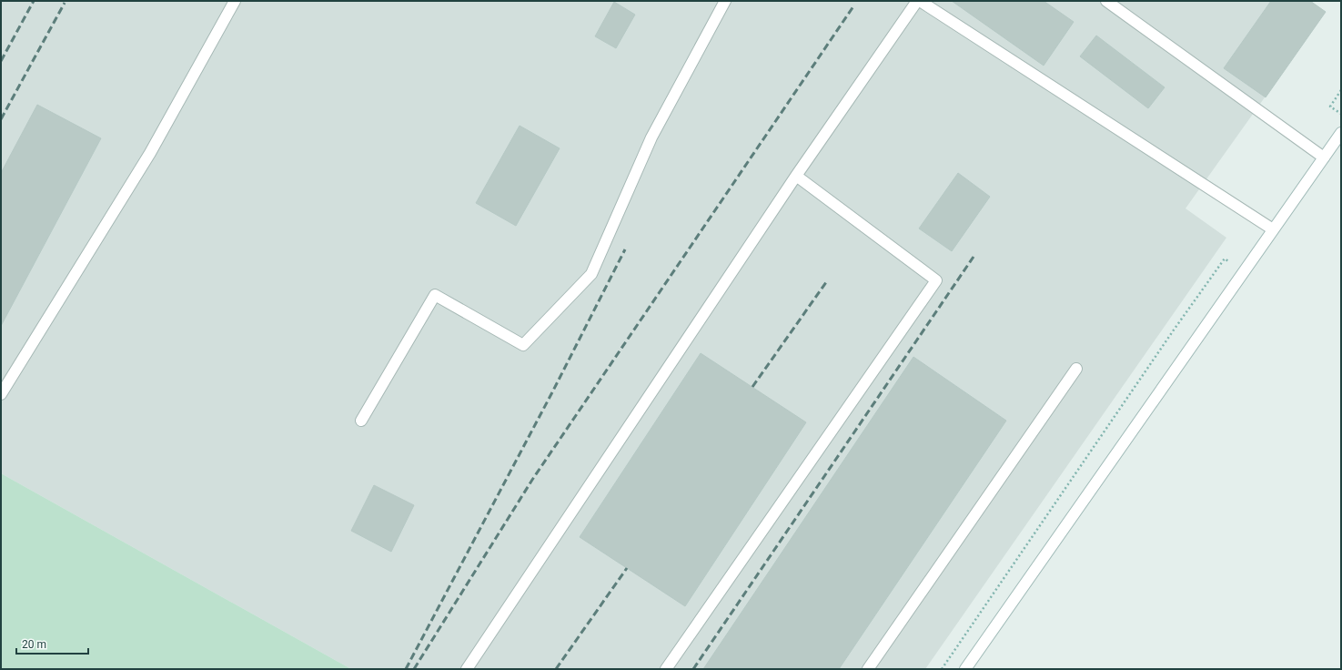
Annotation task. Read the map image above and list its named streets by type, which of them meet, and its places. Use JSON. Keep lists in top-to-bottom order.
{
  "scale_bar": "20 m"
}
